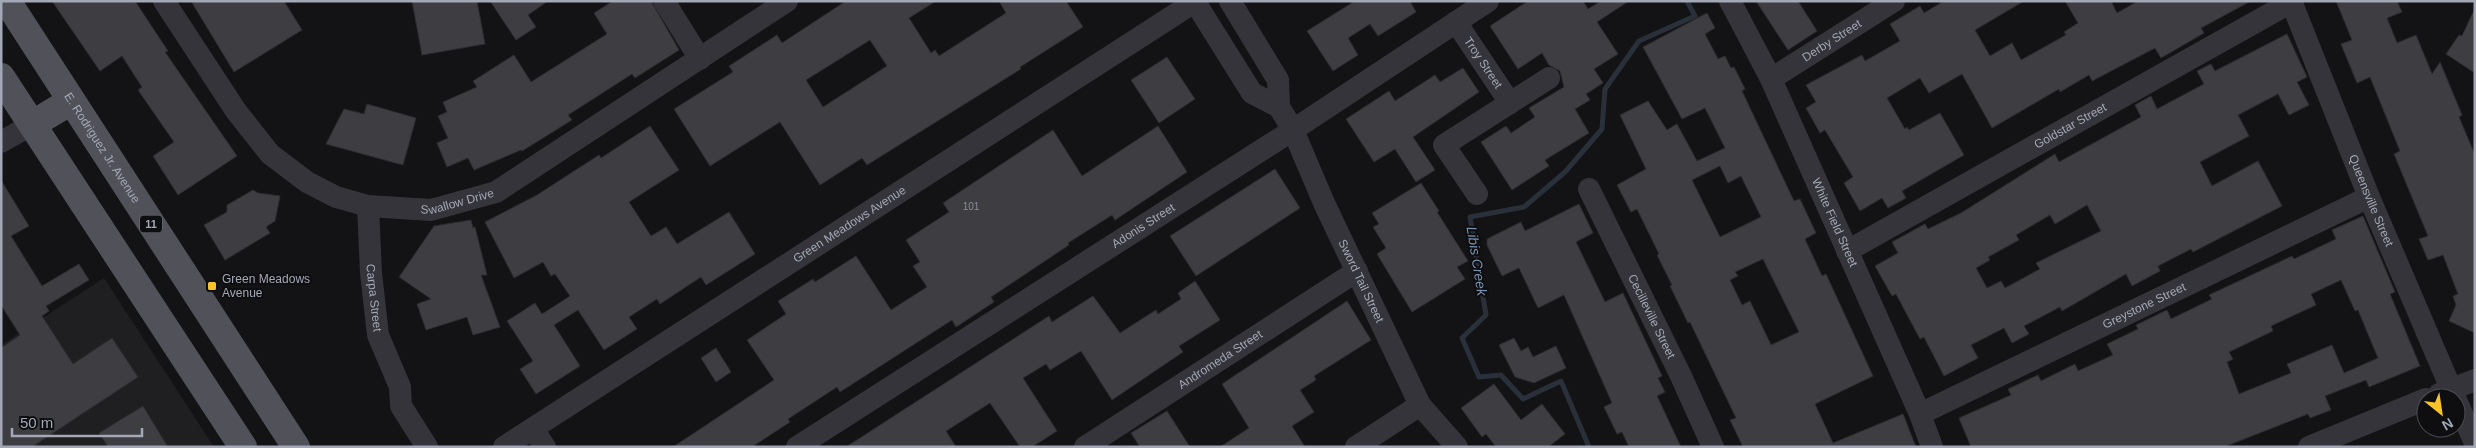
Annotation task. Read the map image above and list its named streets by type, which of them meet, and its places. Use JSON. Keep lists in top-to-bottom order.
{
  "streets": {
    "main road": ["E. Rodriguez Jr. Avenue", "11"],
    "street": [
      "Derby Street",
      "Troy Street",
      "Goldstar Street",
      "Swallow Drive",
      "Queensville Street",
      "White Field Street",
      "Green Meadows Avenue",
      "Adonis Street",
      "Sword Tail Street",
      "Carpa Street",
      "Greystone Street",
      "Cecilleville Street",
      "Andromeda Street"
    ]
  },
  "crossings": [
    ["Derby Street", "White Field Street"],
    ["Troy Street", "Adonis Street"],
    ["Goldstar Street", "Queensville Street"],
    ["Goldstar Street", "White Field Street"],
    ["Swallow Drive", "Carpa Street"],
    ["Queensville Street", "Greystone Street"],
    ["White Field Street", "Greystone Street"],
    ["Adonis Street", "Sword Tail Street"],
    ["Sword Tail Street", "Andromeda Street"]
  ],
  "water": ["Libis Creek"],
  "places": {
    "transit": ["Green Meadows Avenue"]
  },
  "house_numbers": ["101"],
  "scale_bar": "50 m",
  "north": "bottom right"
}
